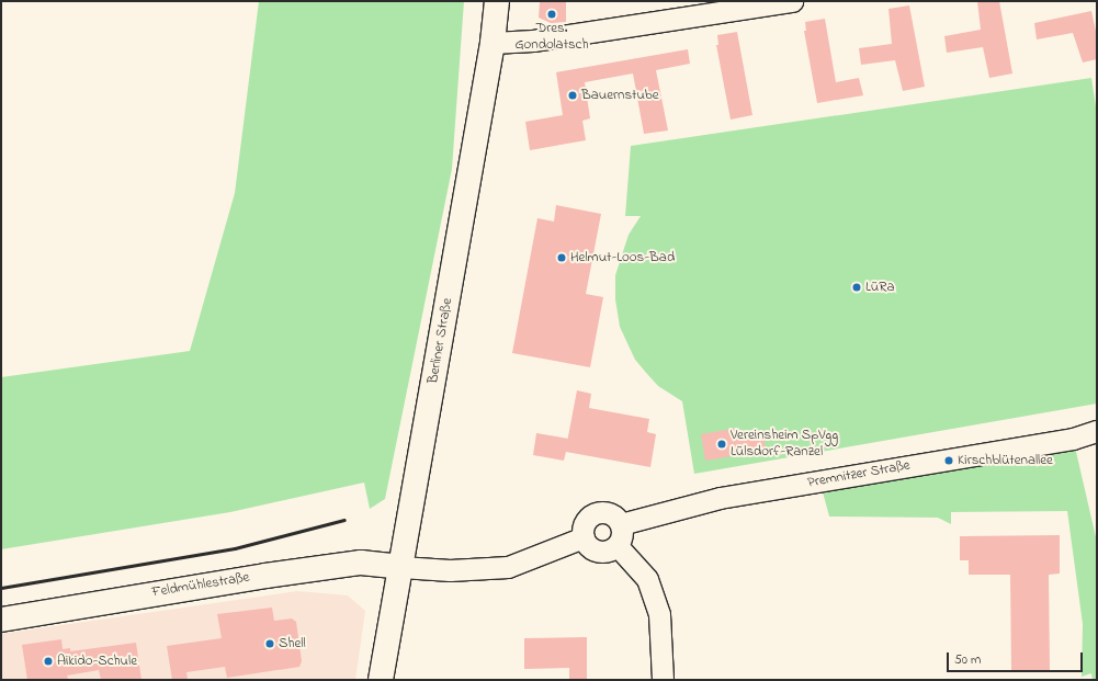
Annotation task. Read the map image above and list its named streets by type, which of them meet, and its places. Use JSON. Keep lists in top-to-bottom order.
{
  "streets": {
    "street": ["Berliner Straße", "Premnitzer Straße", "Feldmühlestraße"]
  },
  "crossings": [
    ["Berliner Straße", "Feldmühlestraße"]
  ],
  "places": [
    "Dres. Gondolatsch",
    "Bauernstube",
    "Helmut-Loos-Bad",
    "LüRa",
    "Vereinsheim SpVgg Lülsdorf-Ranzel",
    "Kirschblütenallee",
    "Shell",
    "Aikido-Schule"
  ],
  "scale_bar": "50 m"
}
